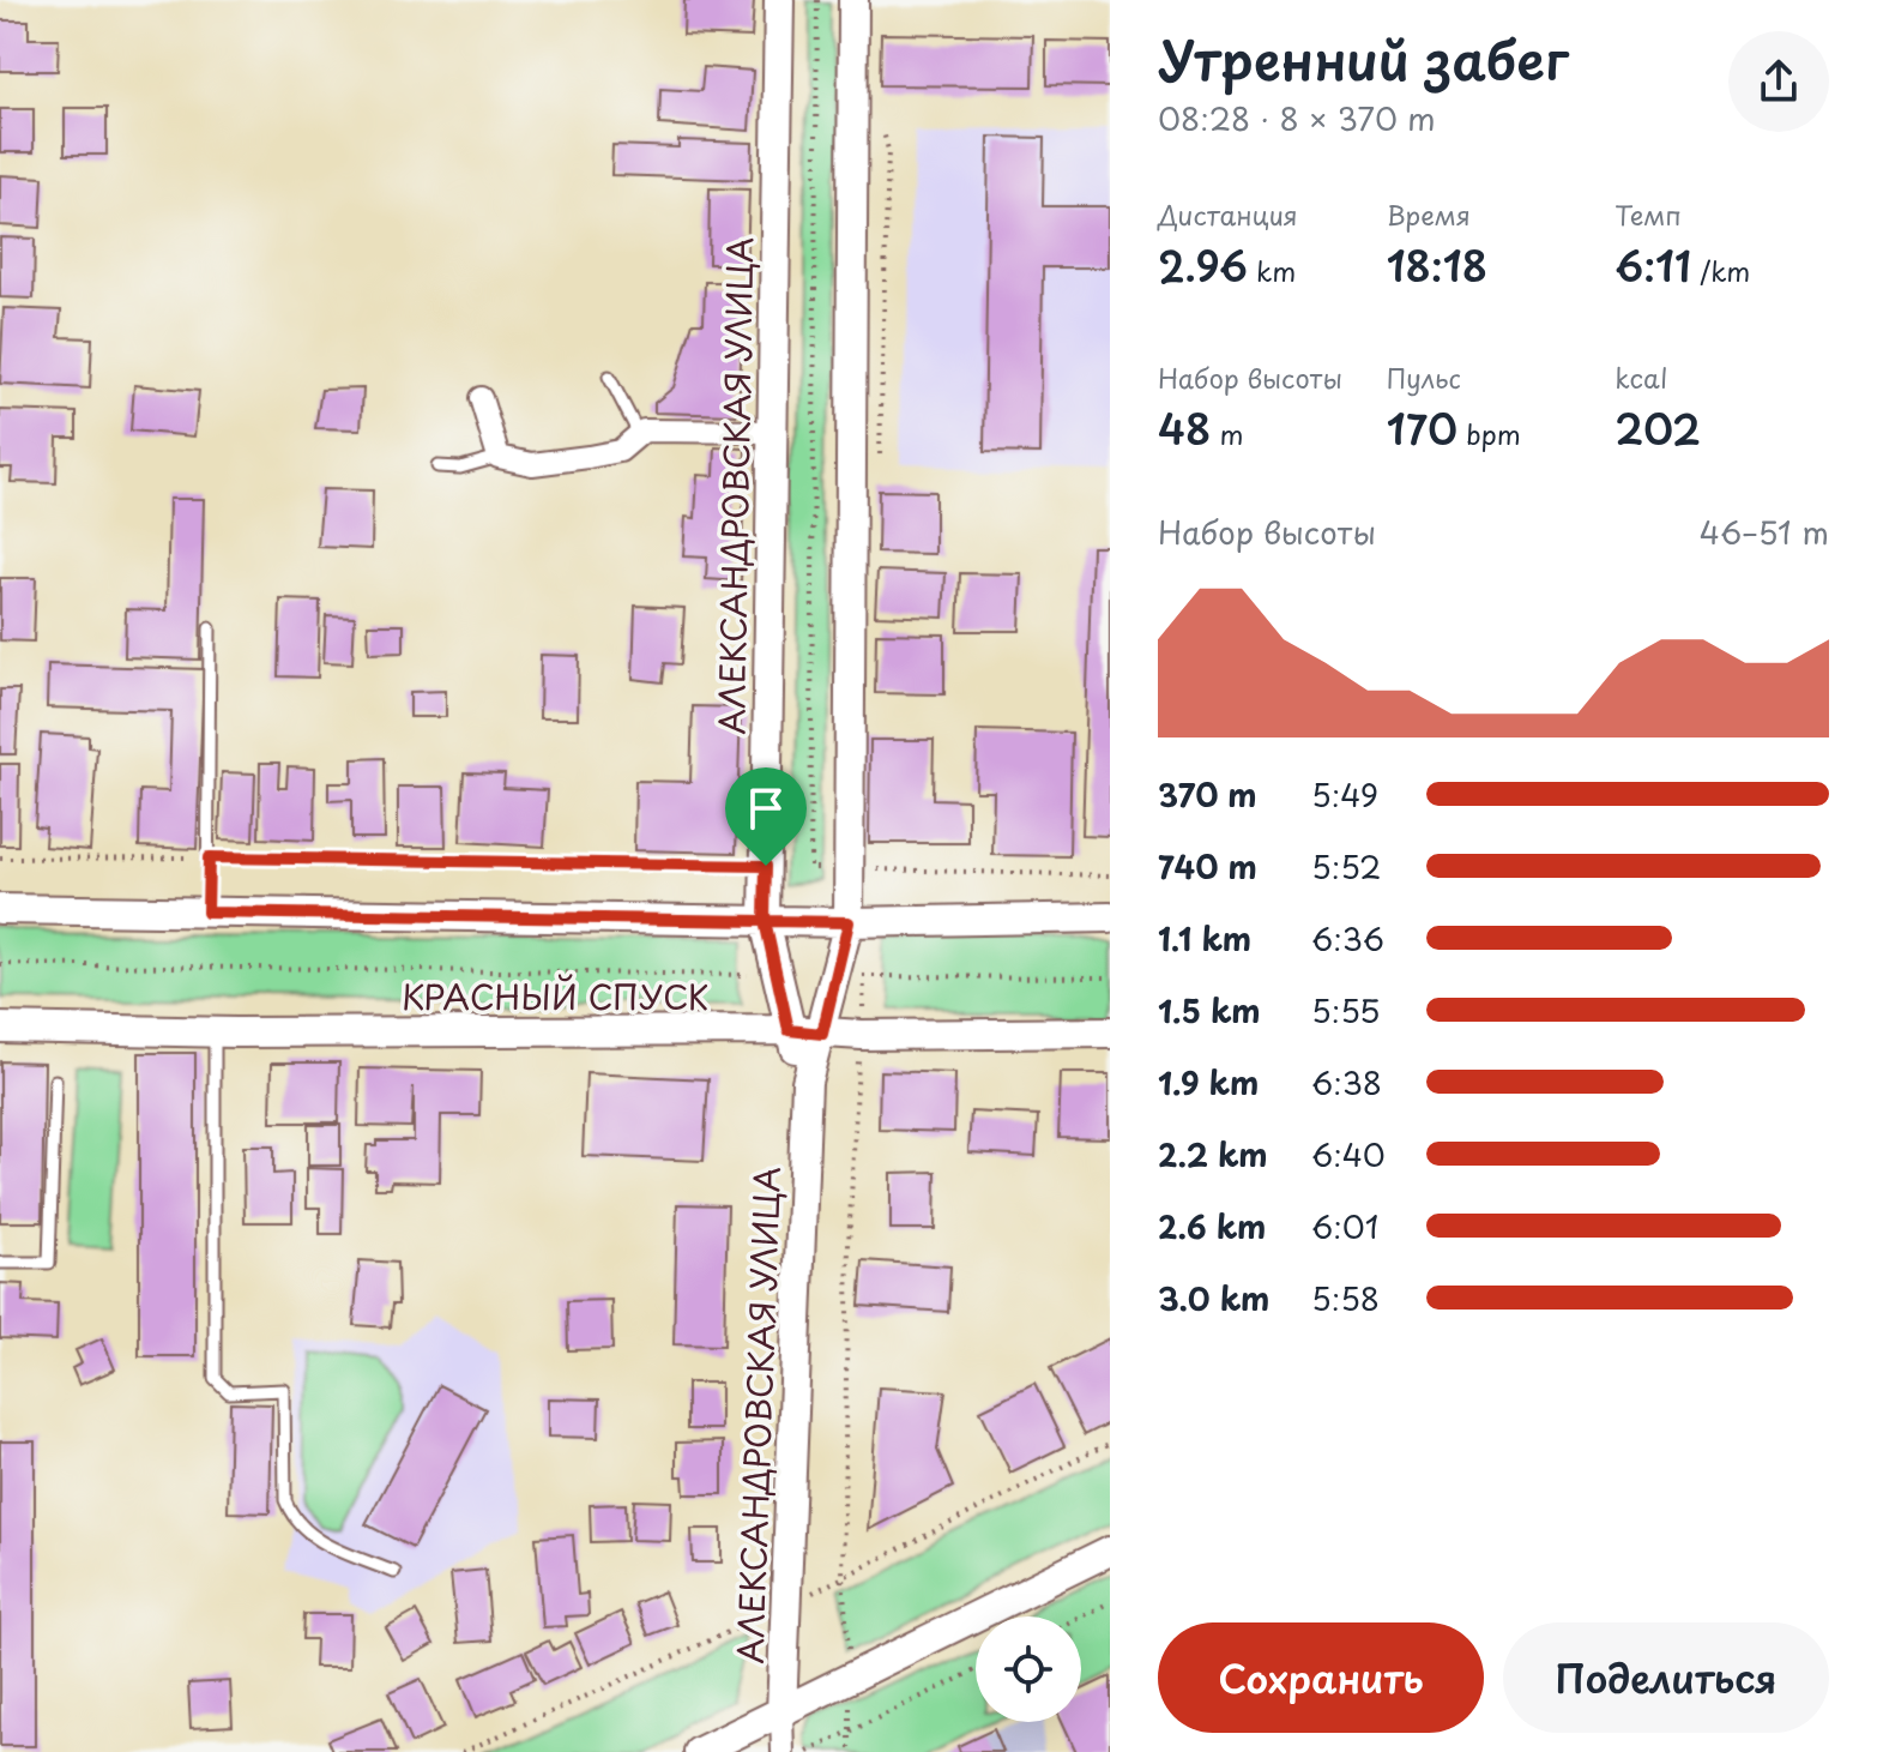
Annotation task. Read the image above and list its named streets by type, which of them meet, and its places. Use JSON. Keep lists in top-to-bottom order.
{
  "streets": {
    "street": ["АЛЕКСАНДРОВСКАЯ УЛИЦА", "КРАСНЫЙ СПУСК"]
  },
  "crossings": [
    ["АЛЕКСАНДРОВСКАЯ УЛИЦА", "КРАСНЫЙ СПУСК"]
  ],
  "page": {
    "heading": ["Утренний забег", "08:28 · 8 × 370 m"],
    "stats": [
      ["Дистанция", "2.96 km"],
      ["Время", "18:18"],
      ["Темп", "6:11 /km"],
      ["Набор высоты", "48 m"],
      ["Пульс", "170 bpm"],
      ["kcal", "202"]
    ],
    "chart": ["Набор высоты", "46–51 m"],
    "list": [
      {
        "name": "370 m",
        "note": "5:49"
      },
      {
        "name": "740 m",
        "note": "5:52"
      },
      {
        "name": "1.1 km",
        "note": "6:36"
      },
      {
        "name": "1.5 km",
        "note": "5:55"
      },
      {
        "name": "1.9 km",
        "note": "6:38"
      },
      {
        "name": "2.2 km",
        "note": "6:40"
      },
      {
        "name": "2.6 km",
        "note": "6:01"
      },
      {
        "name": "3.0 km",
        "note": "5:58"
      }
    ],
    "buttons": ["Сохранить", "Поделиться"]
  }
}
